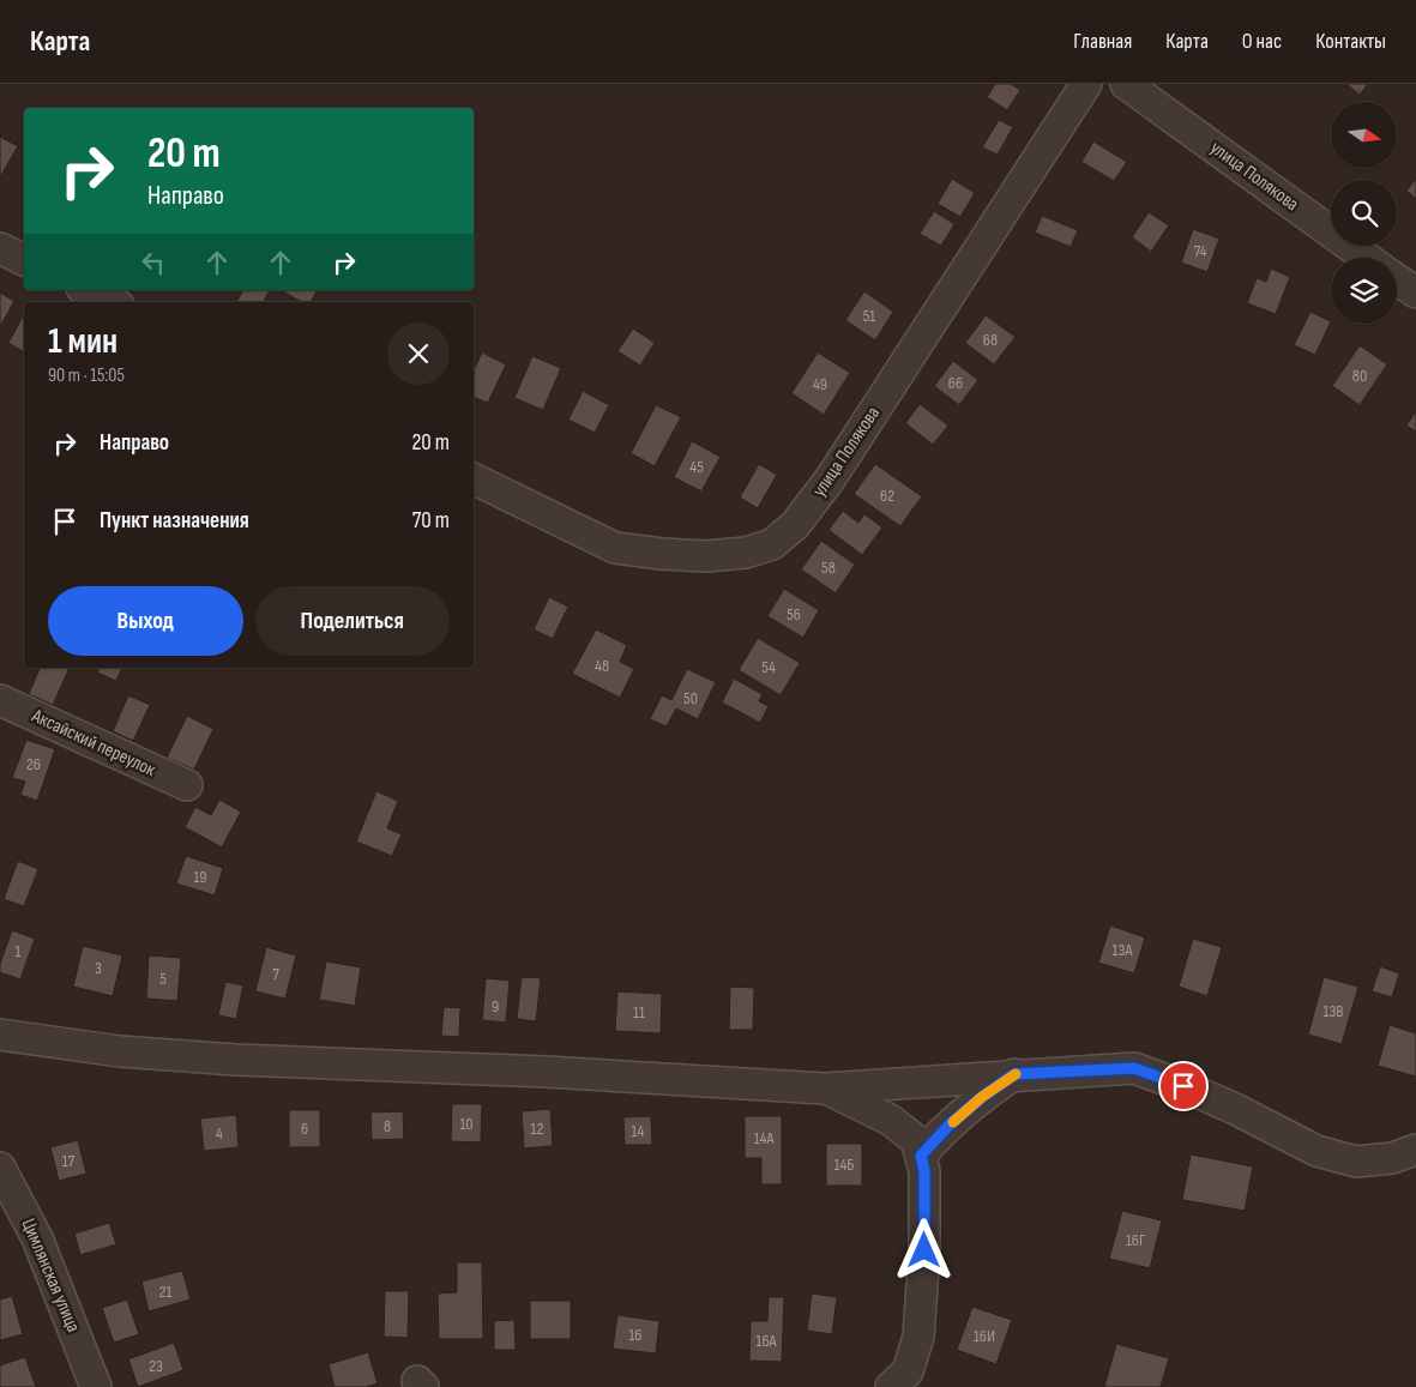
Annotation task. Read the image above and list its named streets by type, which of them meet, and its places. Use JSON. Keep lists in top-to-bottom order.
{
  "streets": {
    "street": ["улица Полякова", "Аксайский переулок", "Цимлянская улица"]
  },
  "house_numbers": [
    "74",
    "51",
    "68",
    "80",
    "66",
    "49",
    "45",
    "62",
    "58",
    "56",
    "48",
    "54",
    "50",
    "26",
    "19",
    "13А",
    "1",
    "3",
    "7",
    "5",
    "9",
    "13В",
    "11",
    "10",
    "8",
    "6",
    "12",
    "14",
    "4",
    "14А",
    "17",
    "14Б",
    "16Г",
    "21",
    "16",
    "16И",
    "16А",
    "23"
  ],
  "north": "right",
  "page": {
    "header": "Карта",
    "nav": [
      "Главная",
      "Карта",
      "О нас",
      "Контакты"
    ],
    "turn": ["20 m", "Направо"],
    "heading": ["1 мин", "90 m · 15:05"],
    "list": [
      {
        "name": "Направо",
        "value": "20 m"
      },
      {
        "name": "Пункт назначения",
        "value": "70 m"
      }
    ],
    "buttons": ["Выход", "Поделиться"]
  }
}
